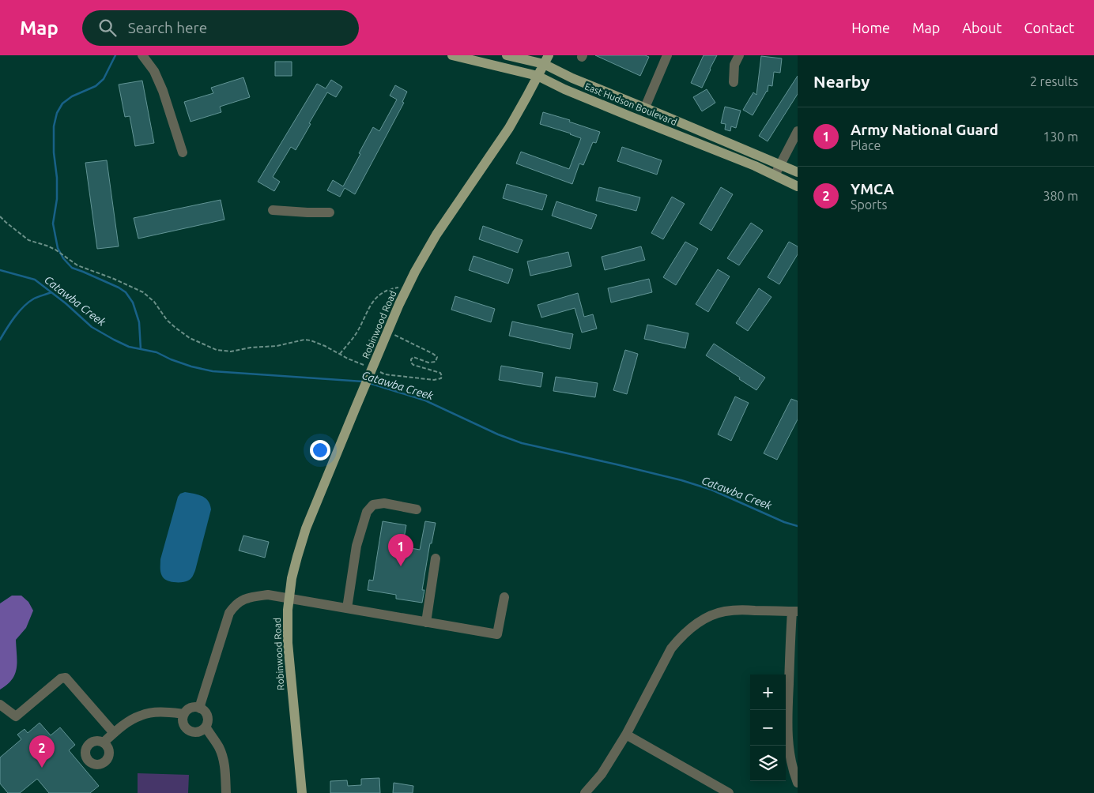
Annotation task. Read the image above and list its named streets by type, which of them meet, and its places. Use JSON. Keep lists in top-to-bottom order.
{
  "streets": {
    "main road": ["East Hudson Boulevard", "Robinwood Road"]
  },
  "crossings": [
    ["East Hudson Boulevard", "Robinwood Road"]
  ],
  "water": ["Catawba Creek"],
  "page": {
    "header": "Map",
    "search": "Search here",
    "nav": [
      "Home",
      "Map",
      "About",
      "Contact"
    ],
    "heading": ["Nearby", "2 results"],
    "list": [
      {
        "mark": "1",
        "name": "Army National Guard",
        "note": "Place",
        "value": "130 m"
      },
      {
        "mark": "2",
        "name": "YMCA",
        "note": "Sports",
        "value": "380 m"
      }
    ],
    "pins": ["1", "2"],
    "map_buttons": ["+", "−"]
  }
}
